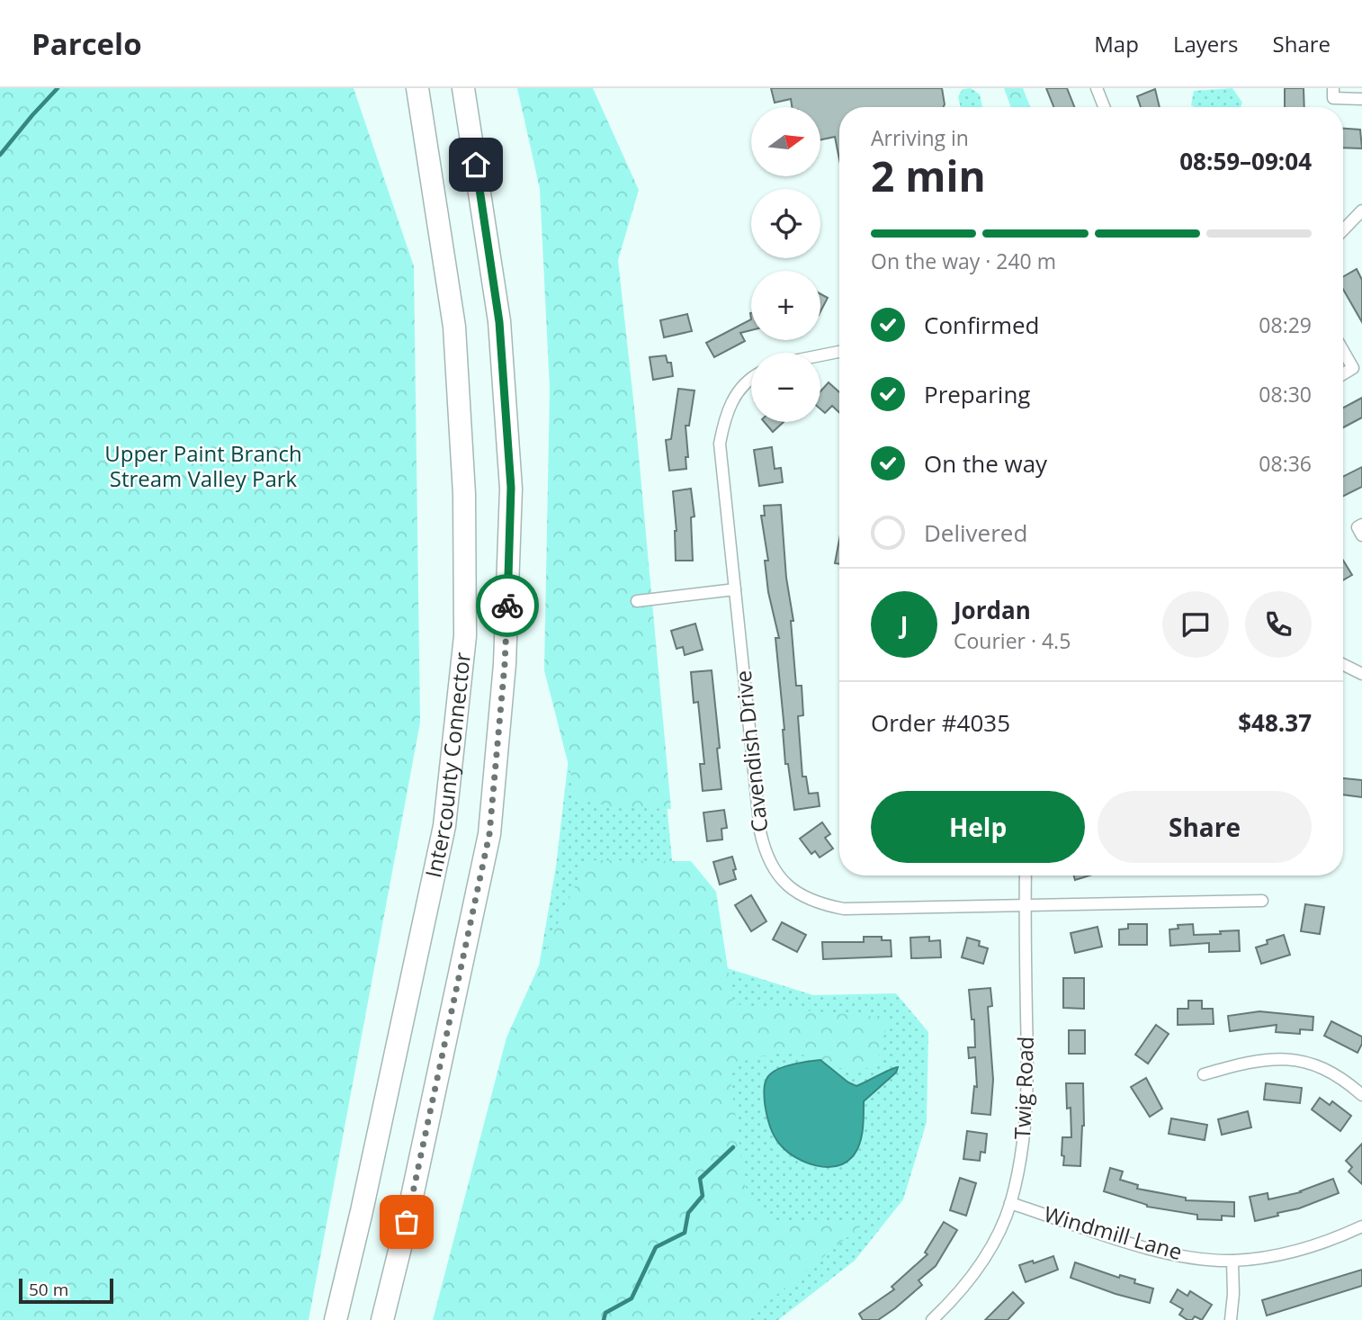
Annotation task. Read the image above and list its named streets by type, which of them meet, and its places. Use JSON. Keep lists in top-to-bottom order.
{
  "streets": {
    "highway": ["Intercounty Connector"],
    "street": ["Cavendish Drive", "Twig Road", "Windmill Lane"]
  },
  "crossings": [
    ["Cavendish Drive", "Twig Road"],
    ["Twig Road", "Windmill Lane"]
  ],
  "parks": ["Upper Paint Branch Stream Valley Park"],
  "scale_bar": "50 m",
  "north": "right",
  "page": {
    "header": "Parcelo",
    "nav": ["Map", "Layers", "Share"],
    "map_buttons": ["+", "−"],
    "heading": ["2 min", "Arriving in", "08:59–09:04"],
    "panel": [
      "Jordan",
      "Courier · 4.5",
      "Order #4035",
      "$48.37"
    ],
    "bar": "On the way · 240 m",
    "list": [
      ["Confirmed", "08:29"],
      ["Preparing", "08:30"],
      ["On the way", "08:36"],
      "Delivered"
    ],
    "round": "J",
    "buttons": ["Help", "Share"],
    "scale": "50 m"
  }
}
